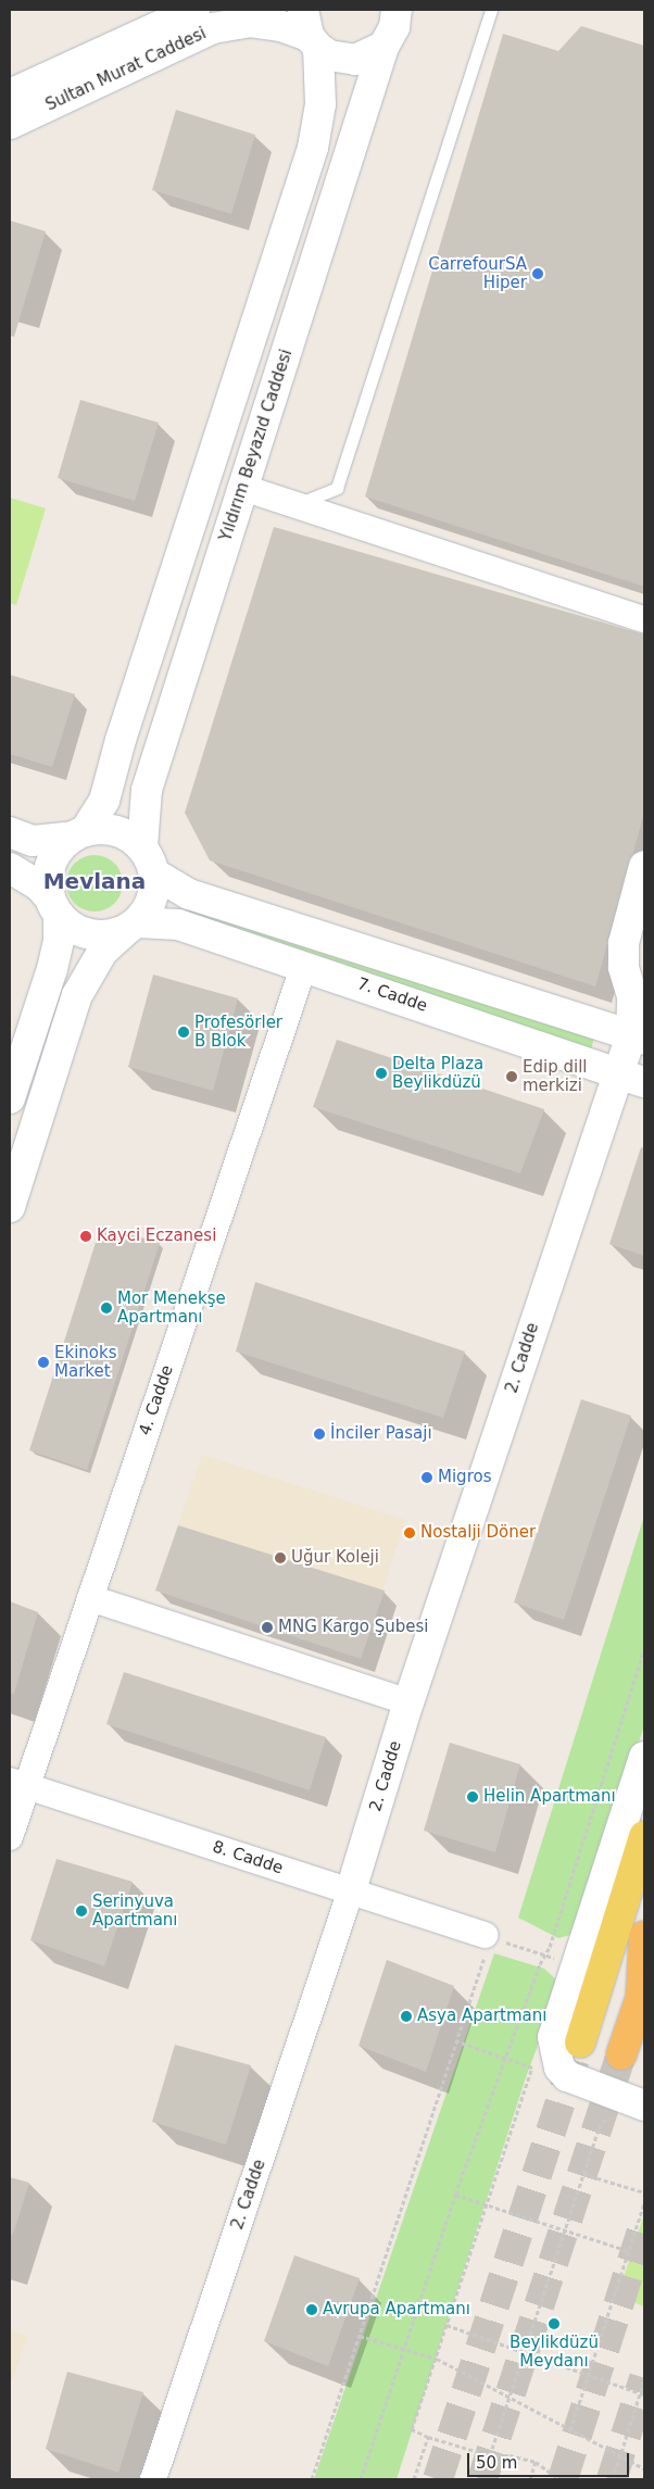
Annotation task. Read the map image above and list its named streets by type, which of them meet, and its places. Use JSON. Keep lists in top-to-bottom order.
{
  "streets": {
    "main road": [
      "Sultan Murat Caddesi",
      "Yıldırım Beyazıd Caddesi",
      "7. Cadde",
      "2. Cadde"
    ],
    "street": ["4. Cadde", "8. Cadde"]
  },
  "crossings": [
    ["Sultan Murat Caddesi", "Yıldırım Beyazıd Caddesi"],
    ["Yıldırım Beyazıd Caddesi", "7. Cadde"],
    ["7. Cadde", "2. Cadde"],
    ["7. Cadde", "4. Cadde"],
    ["2. Cadde", "8. Cadde"],
    ["4. Cadde", "8. Cadde"]
  ],
  "districts": ["Mevlana"],
  "places": [
    "CarrefourSA Hiper",
    "Profesörler B Blok",
    "Delta Plaza Beylikdüzü",
    "Edip dill merkizi",
    "Kayci Eczanesi",
    "Mor Menekşe Apartmanı",
    "Ekinoks Market",
    "İnciler Pasajı",
    "Migros",
    "Nostalji Döner",
    "Uğur Koleji",
    "MNG Kargo Şubesi",
    "Helin Apartmanı",
    "Serinyuva Apartmanı",
    "Asya Apartmanı",
    "Avrupa Apartmanı",
    "Beylikdüzü Meydanı"
  ],
  "scale_bar": "50 m"
}
